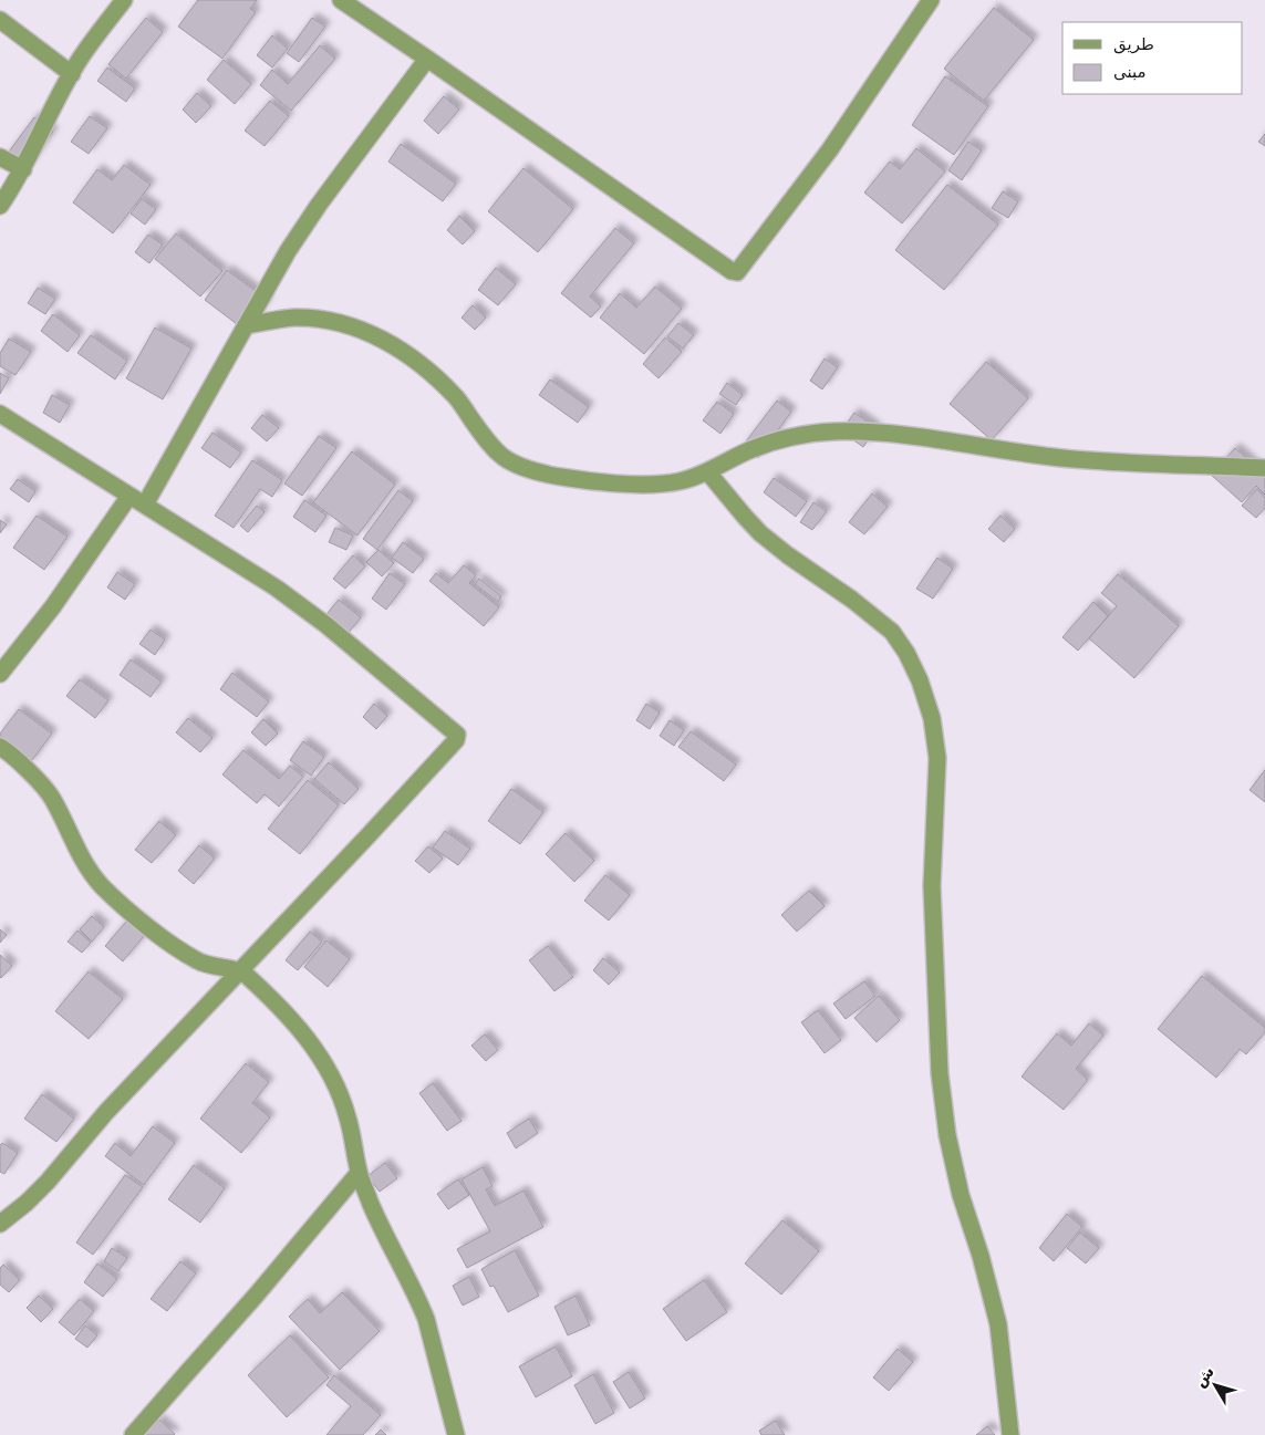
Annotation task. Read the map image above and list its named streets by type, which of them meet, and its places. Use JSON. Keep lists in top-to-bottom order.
{
  "legend": ["طريق", "مبنى"],
  "north": "top left"
}
